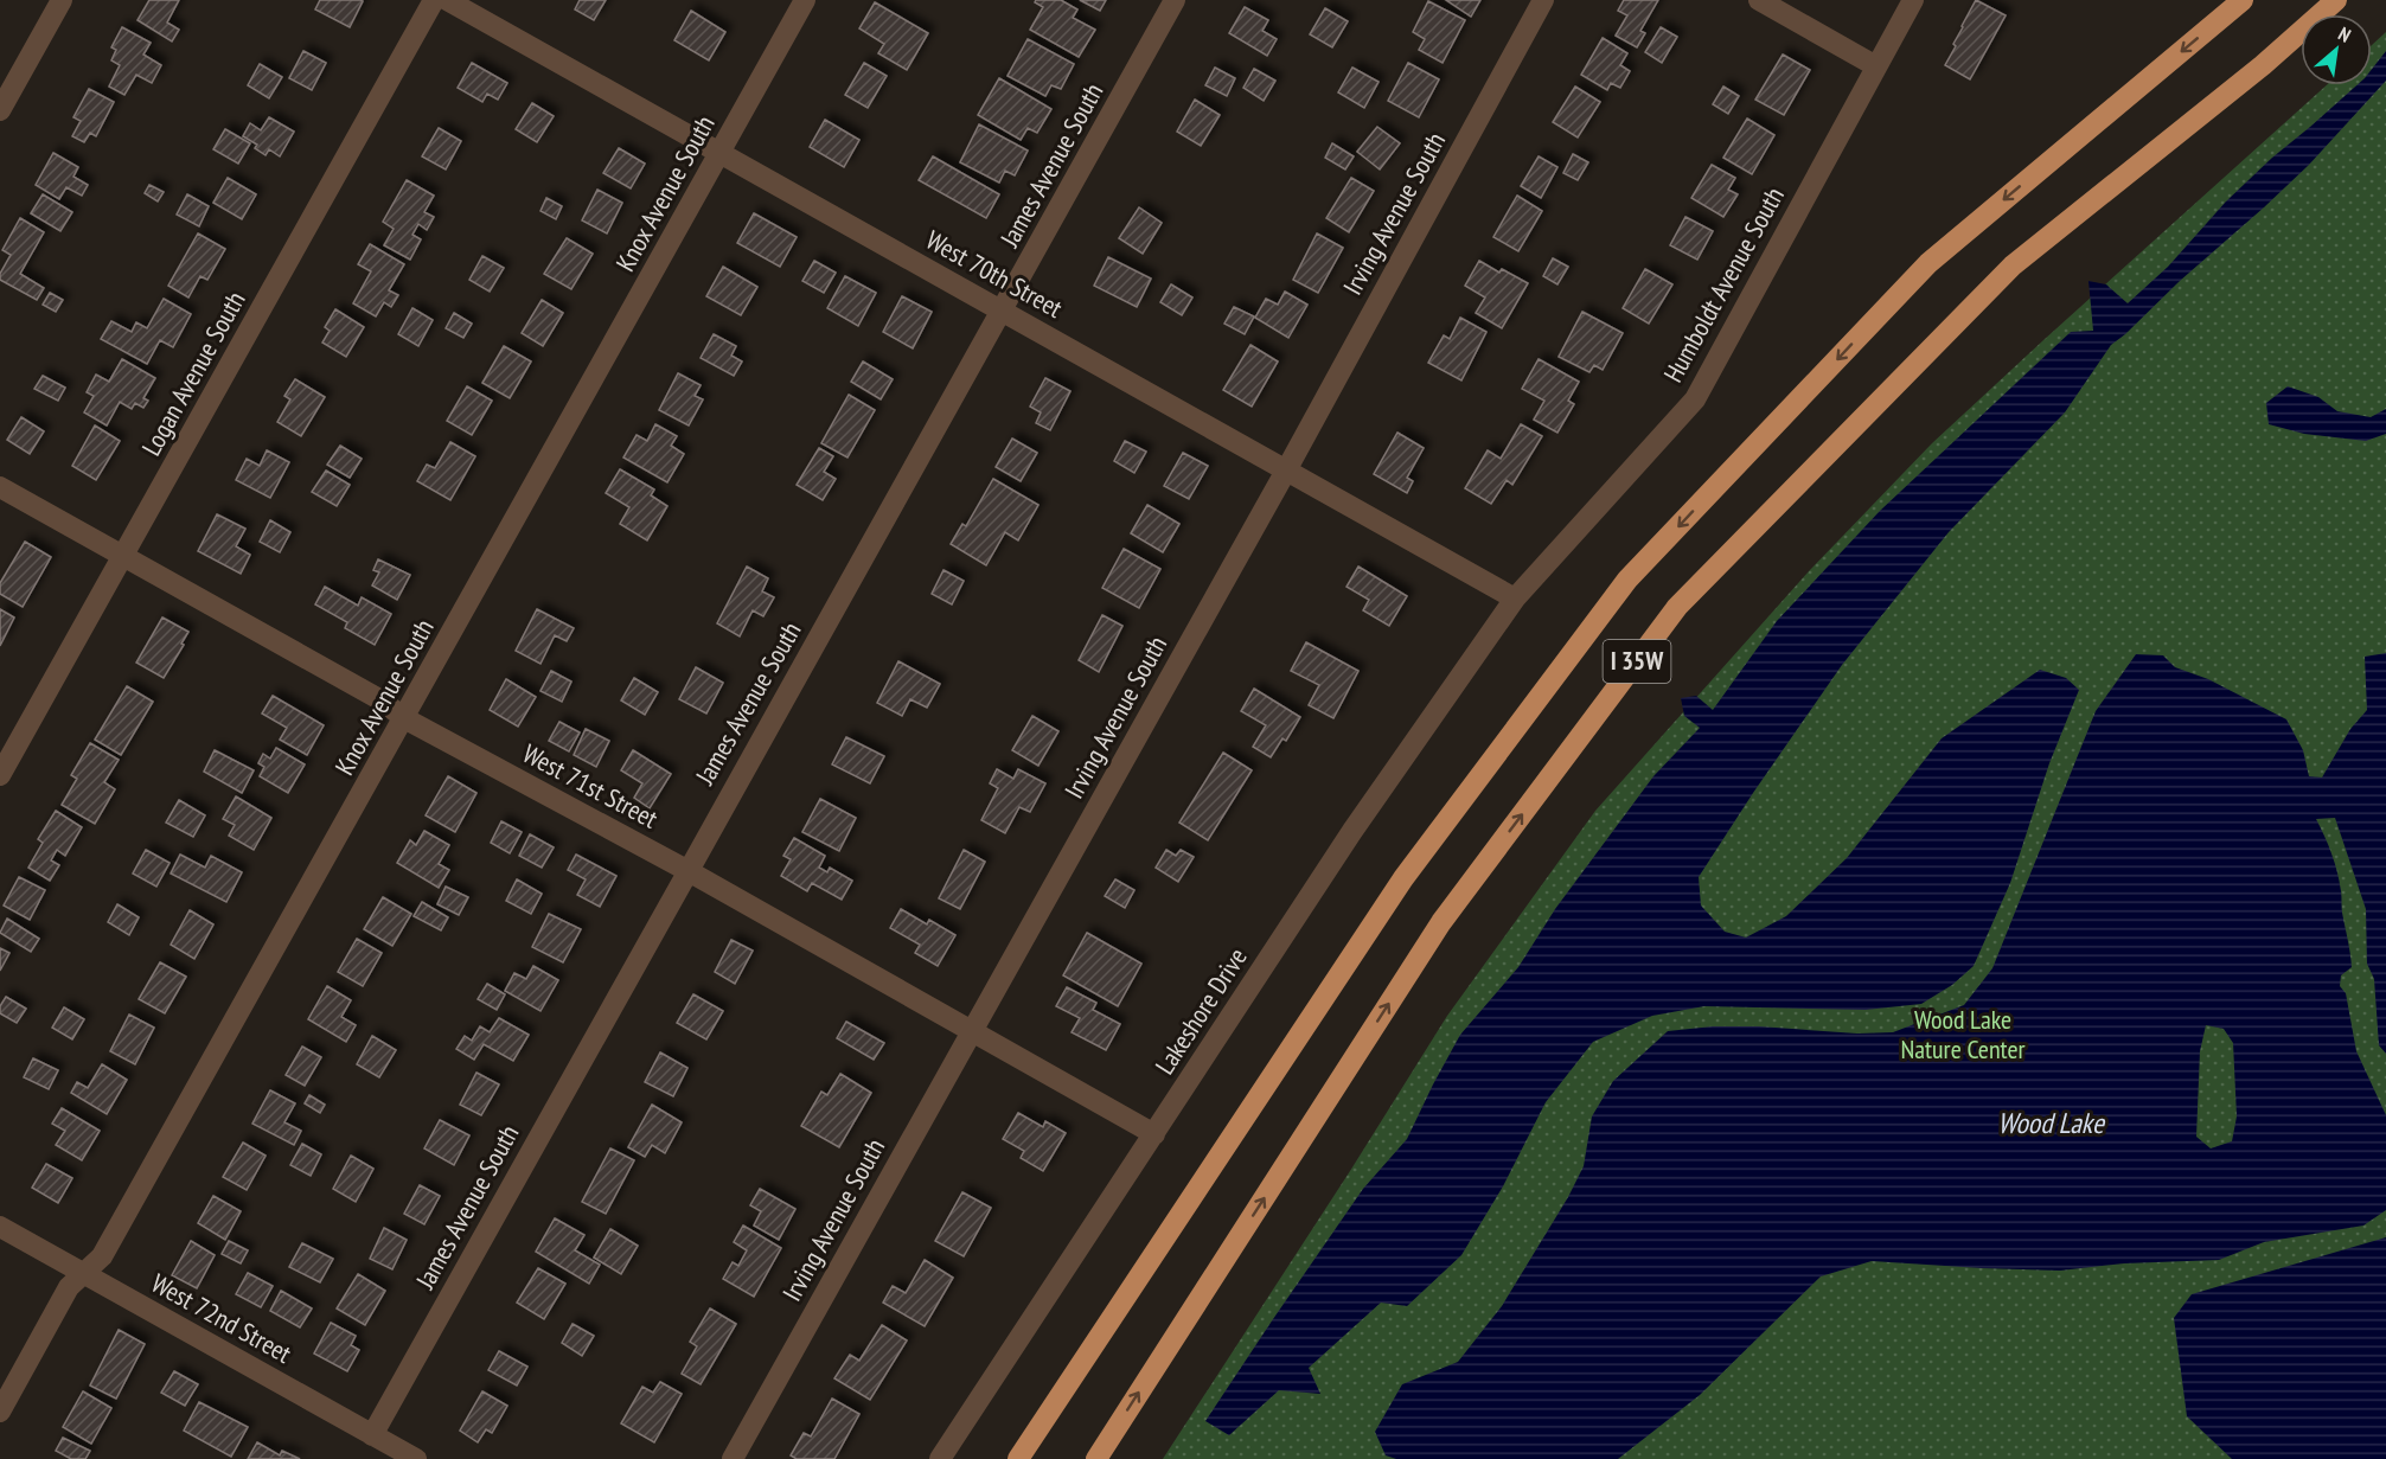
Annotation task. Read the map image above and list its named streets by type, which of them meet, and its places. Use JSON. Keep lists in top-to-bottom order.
{
  "streets": {
    "highway": ["I 35W"],
    "street": [
      "James Avenue South",
      "Knox Avenue South",
      "Irving Avenue South",
      "West 70th Street",
      "Humboldt Avenue South",
      "Logan Avenue South",
      "West 71st Street",
      "Lakeshore Drive",
      "West 72nd Street"
    ]
  },
  "crossings": [
    ["James Avenue South", "West 70th Street"],
    ["James Avenue South", "West 71st Street"],
    ["James Avenue South", "West 72nd Street"],
    ["Knox Avenue South", "West 70th Street"],
    ["Knox Avenue South", "West 71st Street"],
    ["Knox Avenue South", "West 72nd Street"],
    ["Irving Avenue South", "West 70th Street"],
    ["Irving Avenue South", "West 71st Street"],
    ["West 70th Street", "Humboldt Avenue South"],
    ["West 70th Street", "Lakeshore Drive"],
    ["Humboldt Avenue South", "Lakeshore Drive"],
    ["Logan Avenue South", "West 71st Street"],
    ["West 71st Street", "Lakeshore Drive"]
  ],
  "water": ["Wood Lake"],
  "parks": ["Wood Lake Nature Center"],
  "north": "top right"
}
